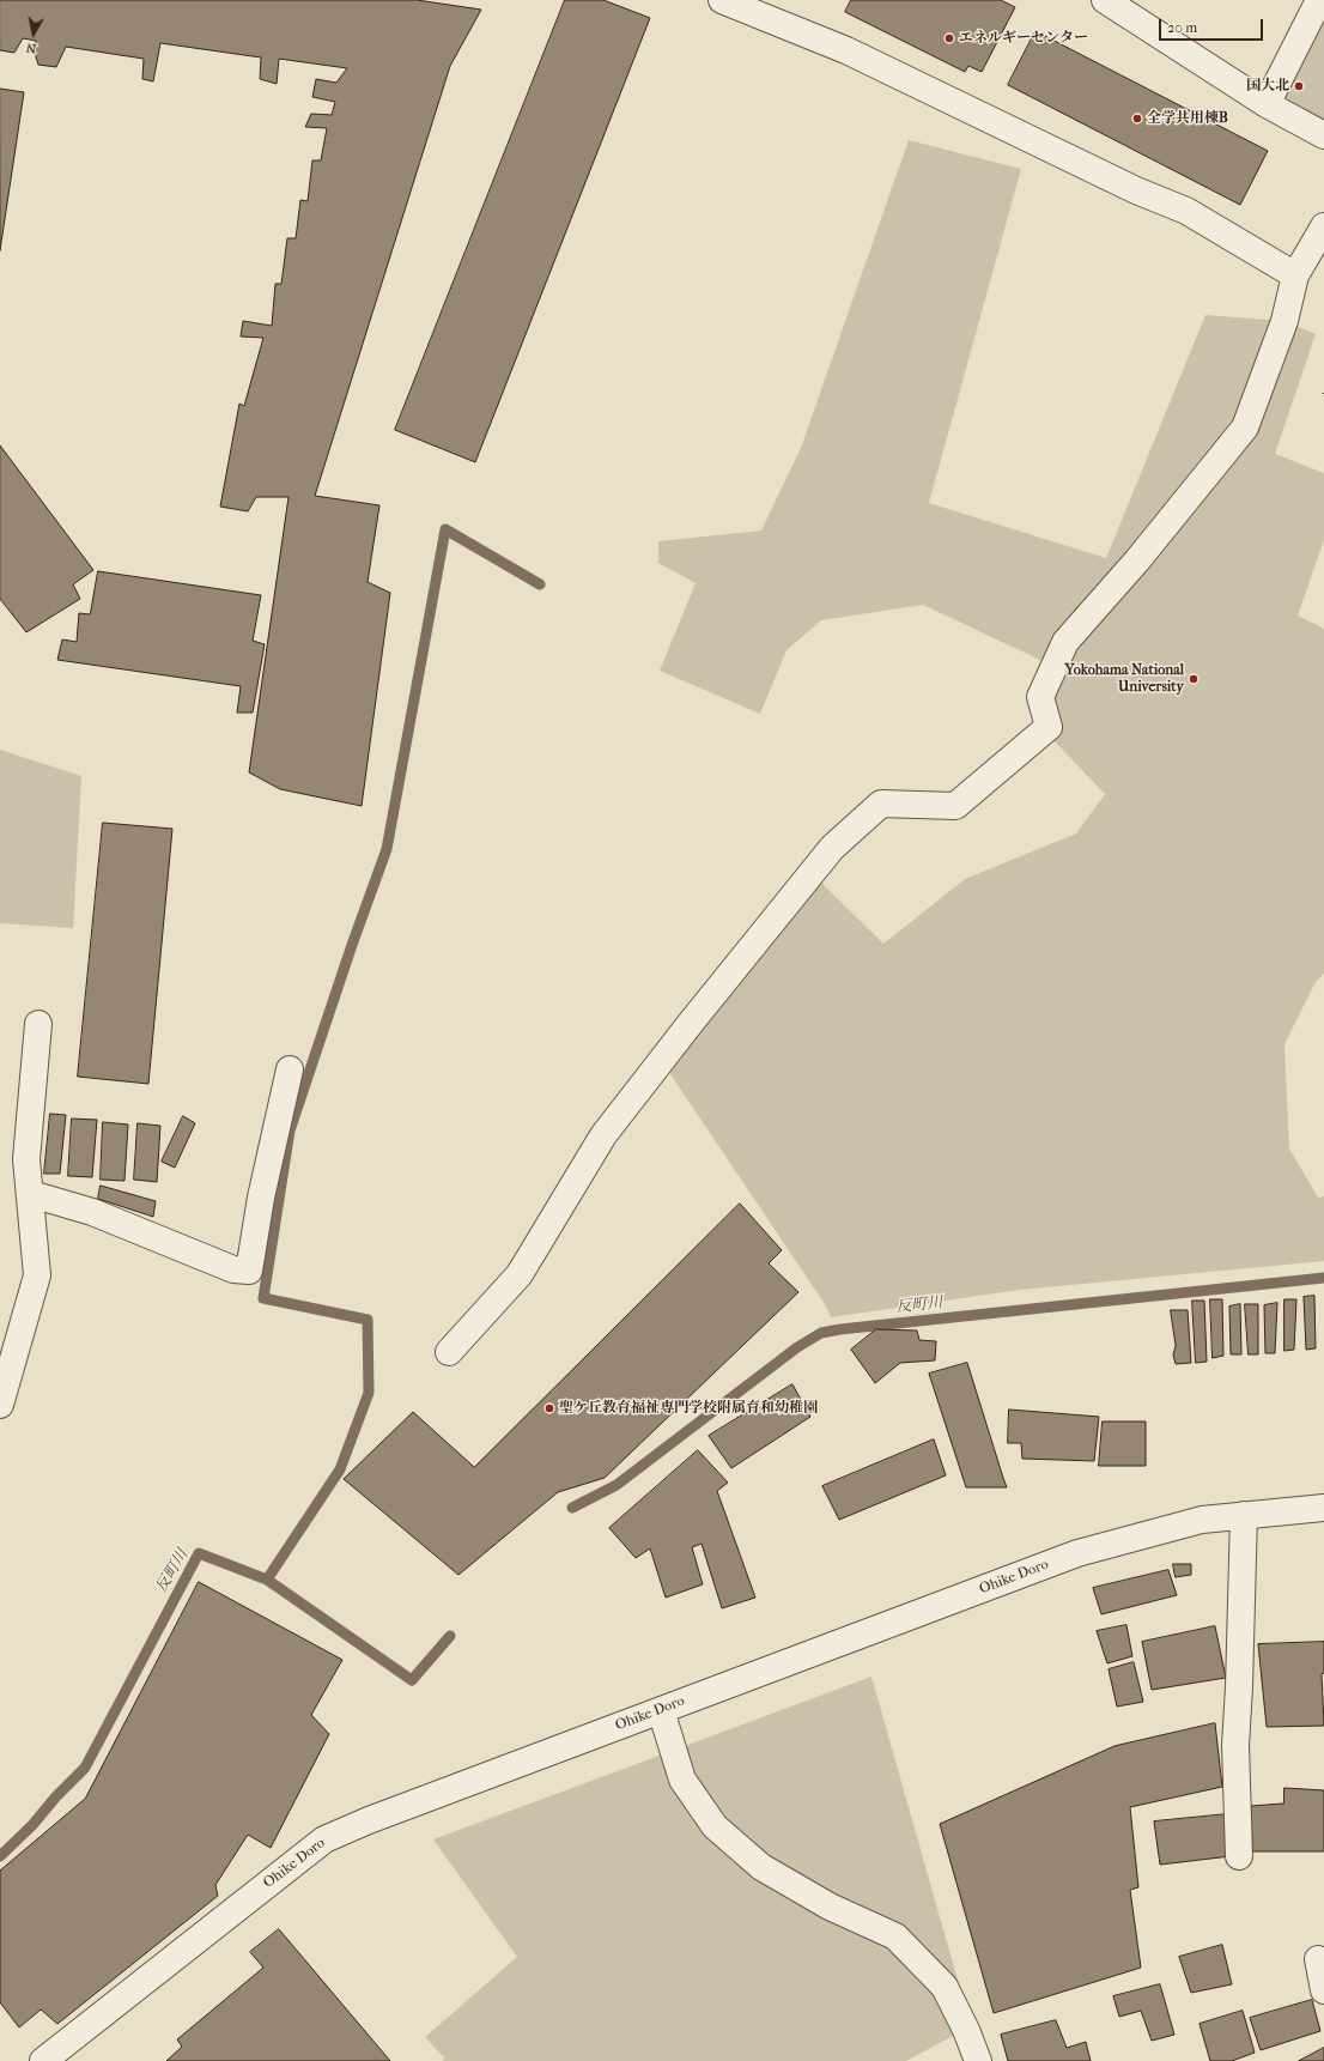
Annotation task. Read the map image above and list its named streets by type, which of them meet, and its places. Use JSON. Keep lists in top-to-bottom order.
{
  "streets": {
    "street": ["Ohike Doro"]
  },
  "water": ["反町川"],
  "places": [
    "エネルギーセンター",
    "国大北",
    "全学共用棟B",
    "Yokohama National University",
    "聖ケ丘教育福祉専門学校附属育和幼稚園"
  ],
  "scale_bar": "20 m",
  "north": "bottom"
}
